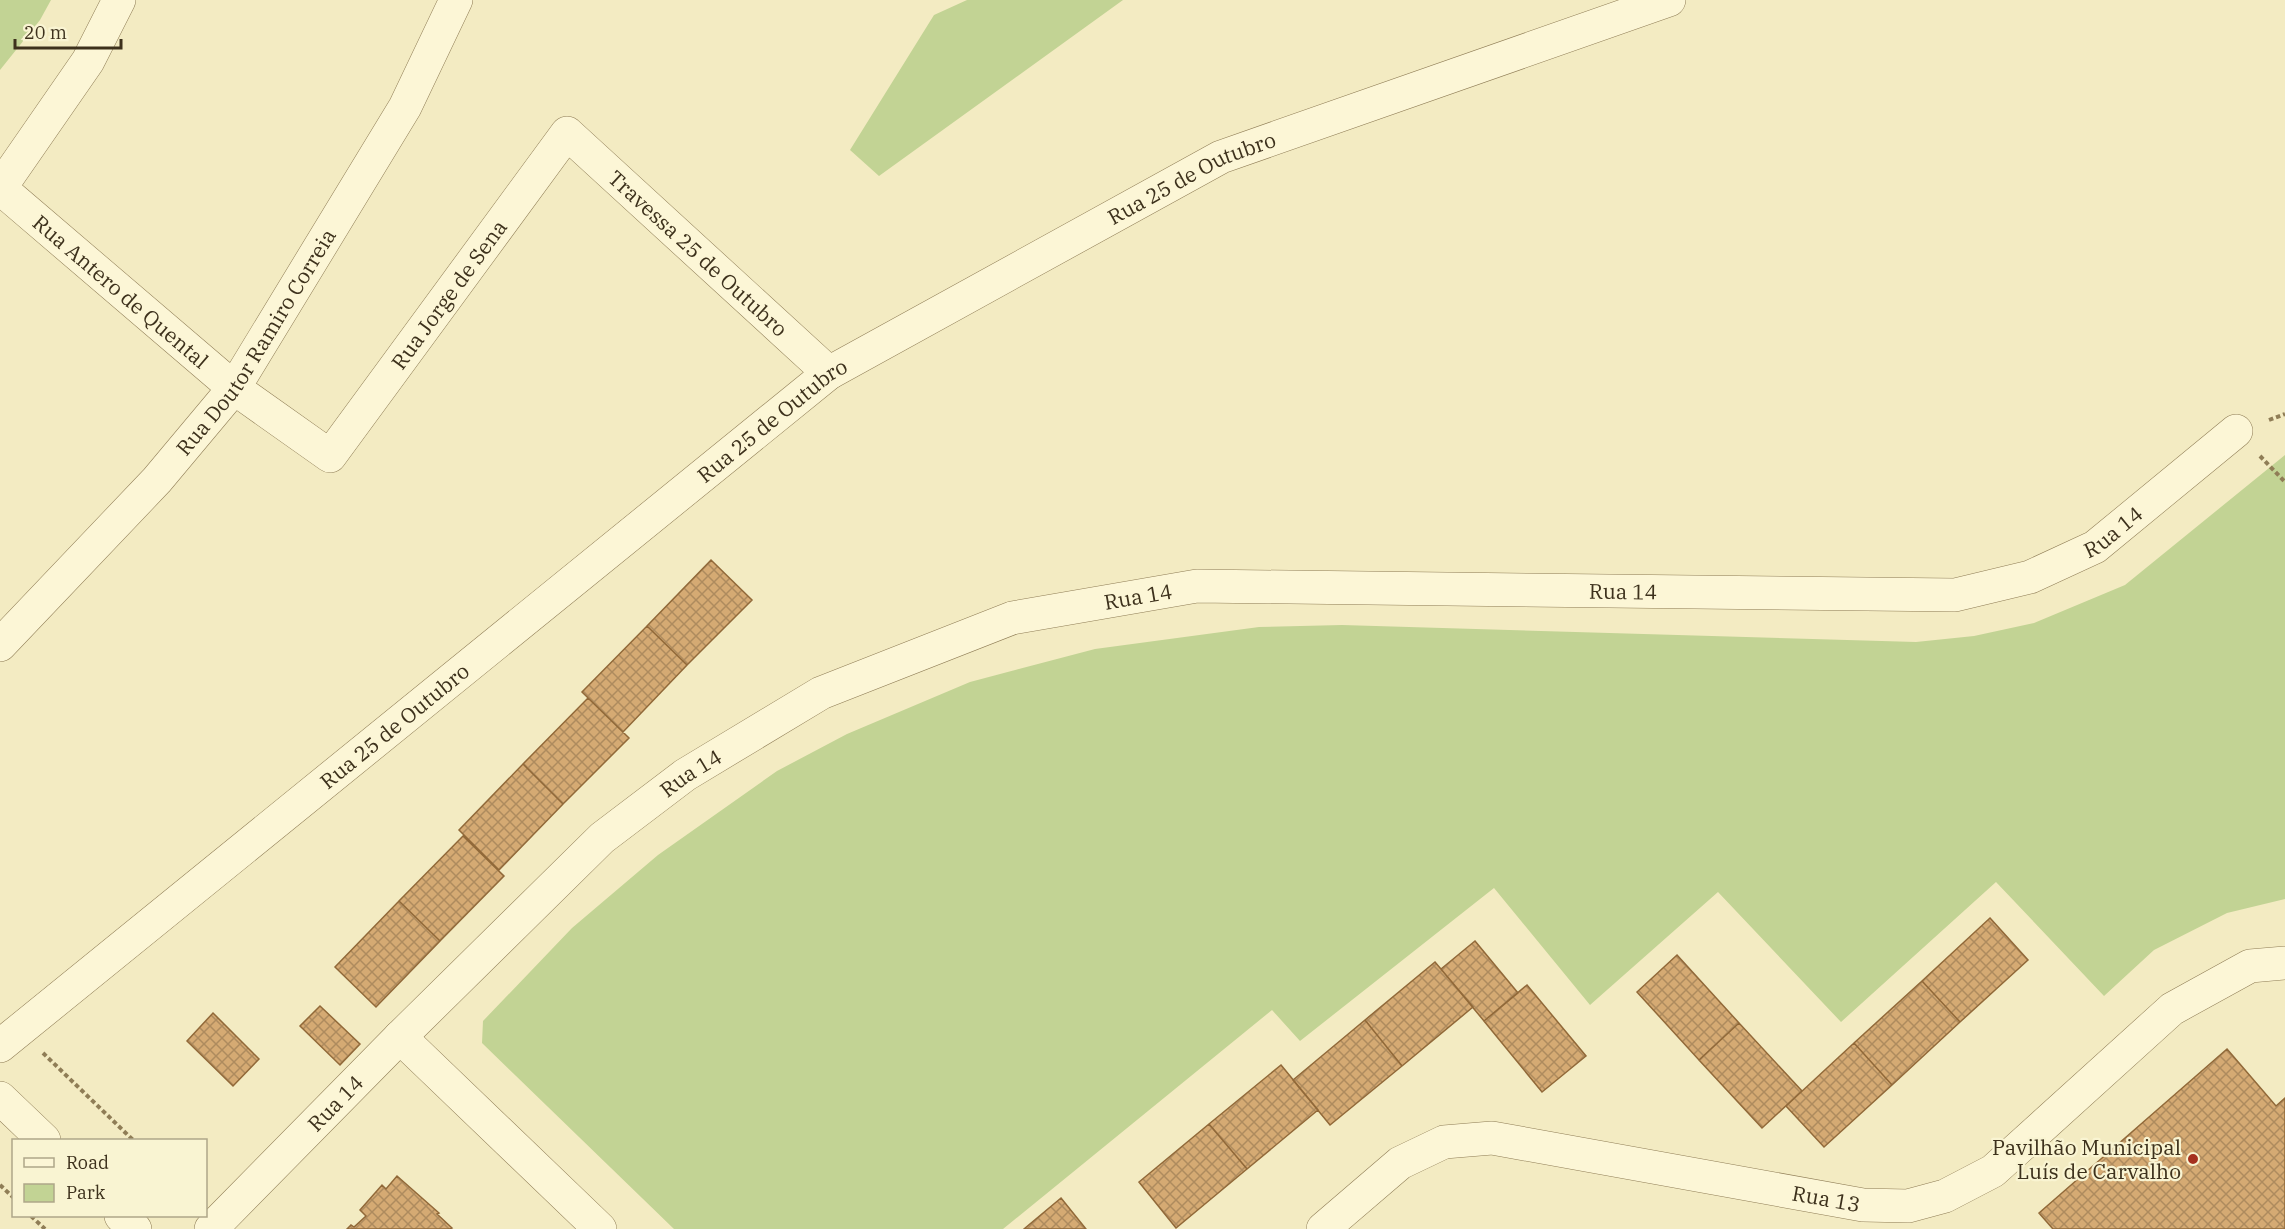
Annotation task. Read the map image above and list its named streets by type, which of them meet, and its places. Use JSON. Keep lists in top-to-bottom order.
{
  "streets": {
    "street": [
      "Rua 25 de Outubro",
      "Travessa 25 de Outubro",
      "Rua Antero de Quental",
      "Rua Jorge de Sena",
      "Rua Doutor Ramiro Correia",
      "Rua 14",
      "Rua 13"
    ]
  },
  "crossings": [
    ["Rua 25 de Outubro", "Travessa 25 de Outubro"],
    ["Travessa 25 de Outubro", "Rua Jorge de Sena"],
    ["Rua Antero de Quental", "Rua Jorge de Sena"],
    ["Rua Antero de Quental", "Rua Doutor Ramiro Correia"]
  ],
  "places": ["Pavilhão Municipal Luís de Carvalho"],
  "legend": ["Road", "Park"],
  "scale_bar": "20 m"
}
